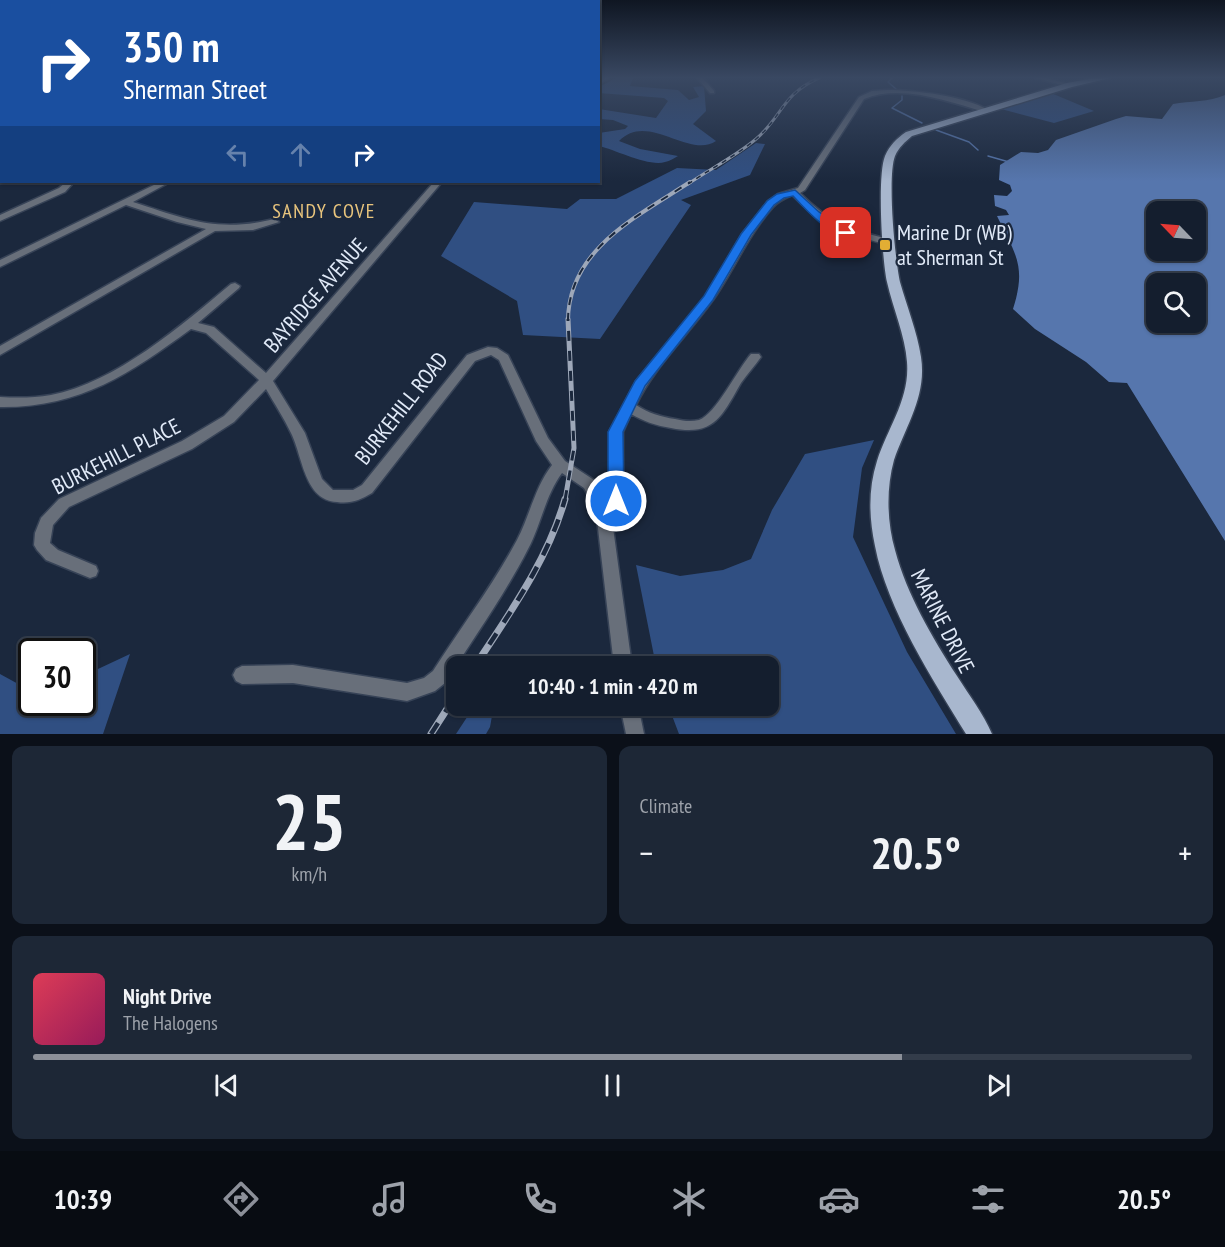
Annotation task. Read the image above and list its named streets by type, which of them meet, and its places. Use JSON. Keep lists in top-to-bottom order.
{
  "streets": {
    "main road": ["MARINE DRIVE"],
    "street": ["BAYRIDGE AVENUE", "BURKEHILL ROAD", "BURKEHILL PLACE"]
  },
  "crossings": [
    ["BAYRIDGE AVENUE", "BURKEHILL ROAD"],
    ["BAYRIDGE AVENUE", "BURKEHILL PLACE"],
    ["BURKEHILL ROAD", "BURKEHILL PLACE"]
  ],
  "districts": ["SANDY COVE"],
  "places": {
    "transit": ["Marine Dr (WB) at Sherman St"]
  },
  "north": "top left",
  "page": {
    "turn": ["350 m", "Sherman Street"],
    "limit": "30",
    "trip": "10:40 · 1 min · 420 m",
    "tile": [
      ["25", "km/h"],
      "Climate"
    ],
    "heat": ["−", "20.5°", "+"],
    "song": ["Night Drive", "The Halogens"],
    "tabs": ["10:39", "20.5°"]
  }
}
